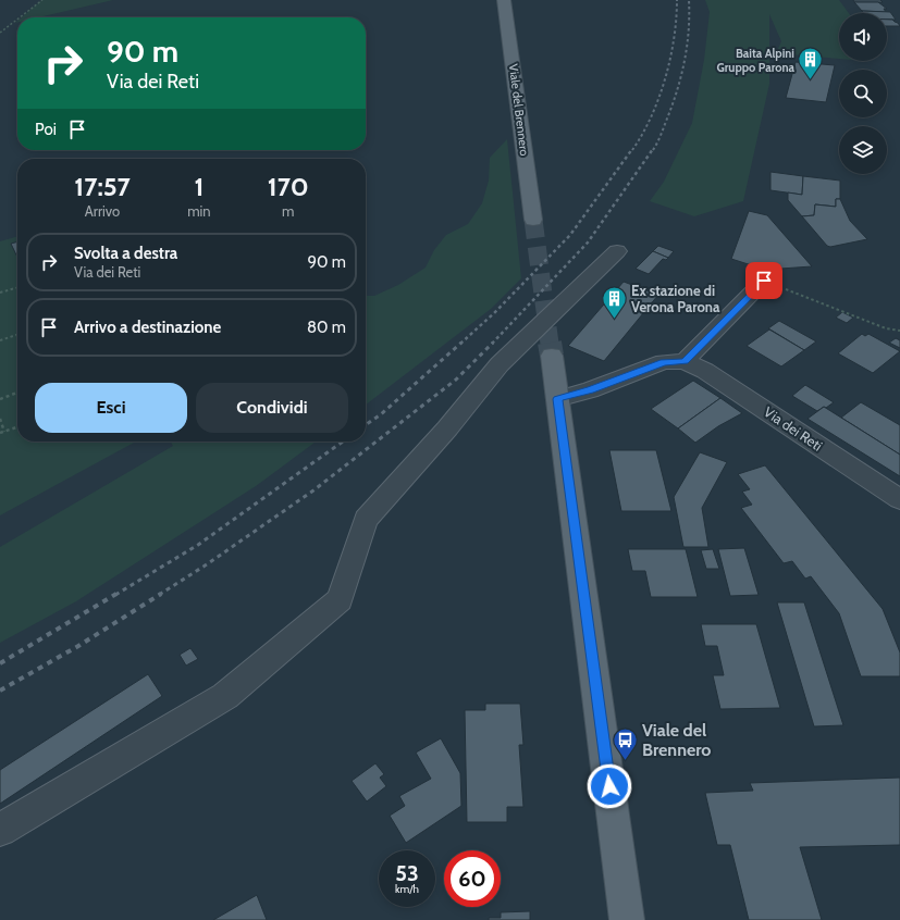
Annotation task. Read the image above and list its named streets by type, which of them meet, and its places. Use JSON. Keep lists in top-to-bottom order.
{
  "streets": {
    "main road": ["Viale del Brennero"],
    "street": ["Via dei Reti"]
  },
  "places": {
    "building": ["Baita Alpini Gruppo Parona", "Ex stazione di Verona Parona"],
    "bus stop": ["Viale del Brennero"]
  },
  "page": {
    "turn": ["90 m", "Via dei Reti"],
    "then": "Poi",
    "eta": [
      "17:57",
      "Arrivo",
      "1",
      "min",
      "170",
      "m"
    ],
    "list": [
      {
        "name": "Svolta a destra",
        "note": "Via dei Reti",
        "value": "90 m"
      },
      {
        "name": "Arrivo a destinazione",
        "value": "80 m"
      }
    ],
    "buttons": ["Esci", "Condividi"],
    "speed": "53 km/h",
    "limit": "60"
  }
}
